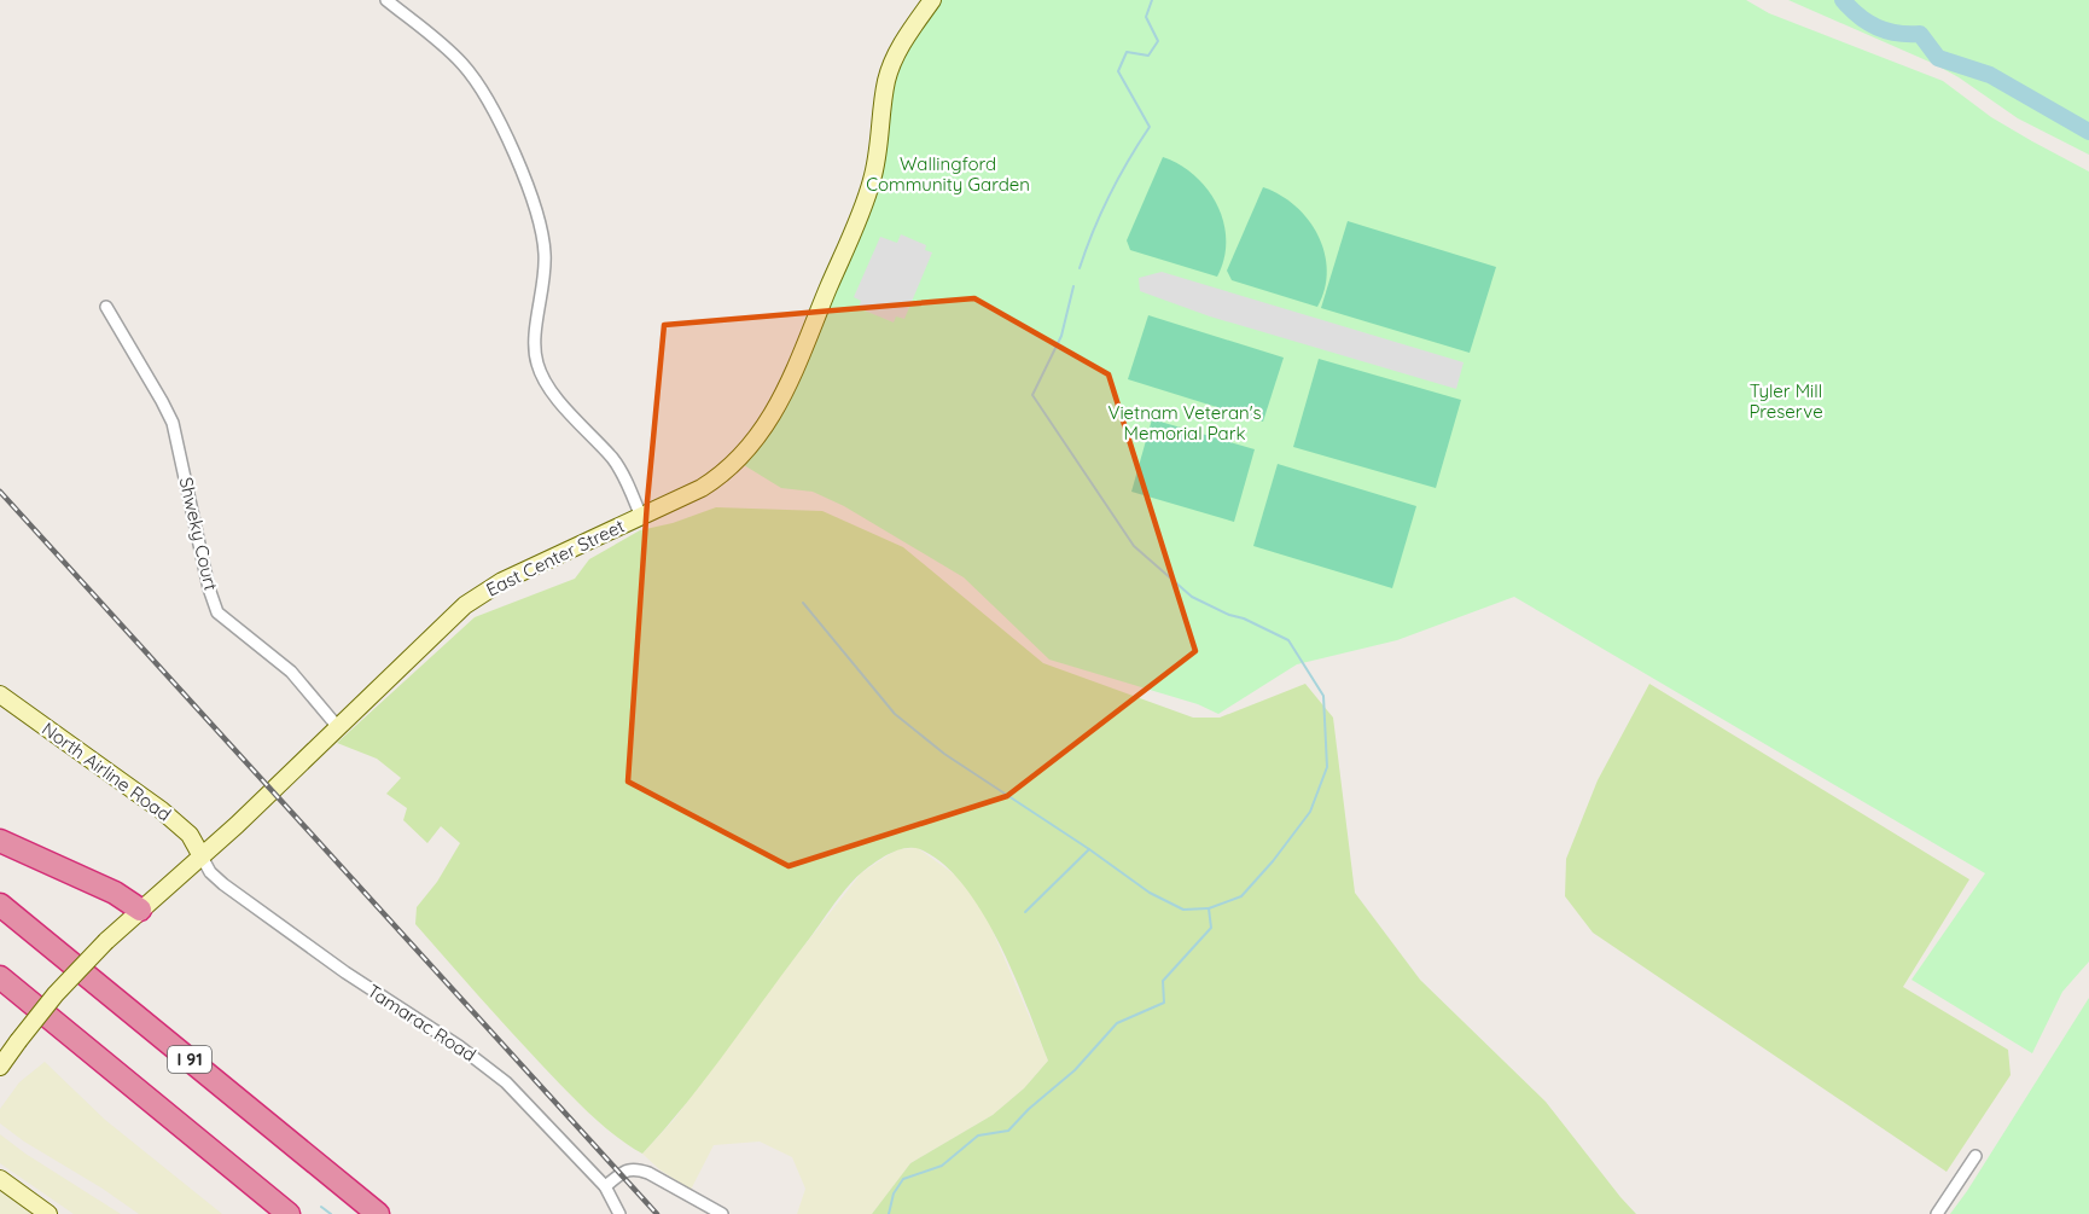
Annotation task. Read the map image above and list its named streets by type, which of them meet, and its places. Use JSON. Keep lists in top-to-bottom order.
{
  "streets": {
    "highway": ["I 91"],
    "street": [
      "Shweky Court",
      "East Center Street",
      "North Airline Road",
      "Tamarac Road"
    ]
  },
  "crossings": [
    ["Shweky Court", "East Center Street"],
    ["East Center Street", "North Airline Road"],
    ["East Center Street", "Tamarac Road"],
    ["North Airline Road", "Tamarac Road"]
  ],
  "parks": ["Wallingford Community Garden", "Tyler Mill Preserve", "Vietnam Veteran's Memorial Park"]
}
